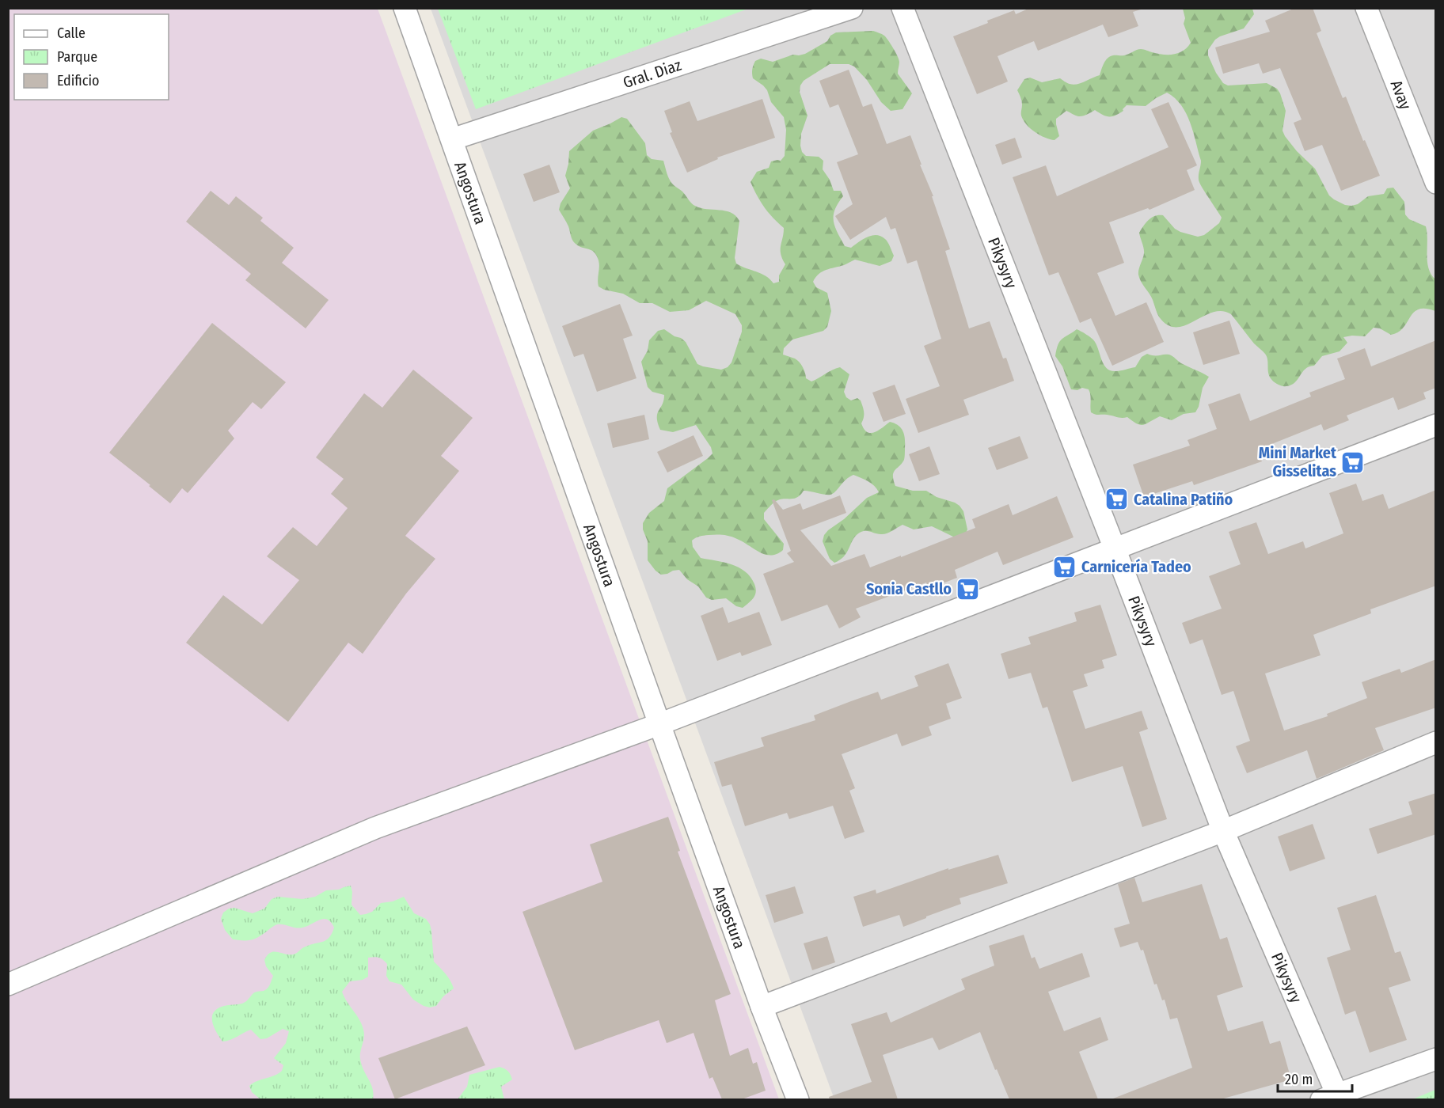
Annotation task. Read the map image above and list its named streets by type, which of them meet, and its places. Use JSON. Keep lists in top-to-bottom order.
{
  "streets": {
    "street": [
      "Gral. Diaz",
      "Avay",
      "Angostura",
      "Pikysyry"
    ]
  },
  "crossings": [
    ["Gral. Diaz", "Angostura"]
  ],
  "places": {
    "supermarket": [
      "Mini Market Gisselitas",
      "Catalina Patiño",
      "Carnicería Tadeo",
      "Sonia Castllo"
    ]
  },
  "legend": ["Calle", "Parque", "Edificio"],
  "scale_bar": "20 m"
}
